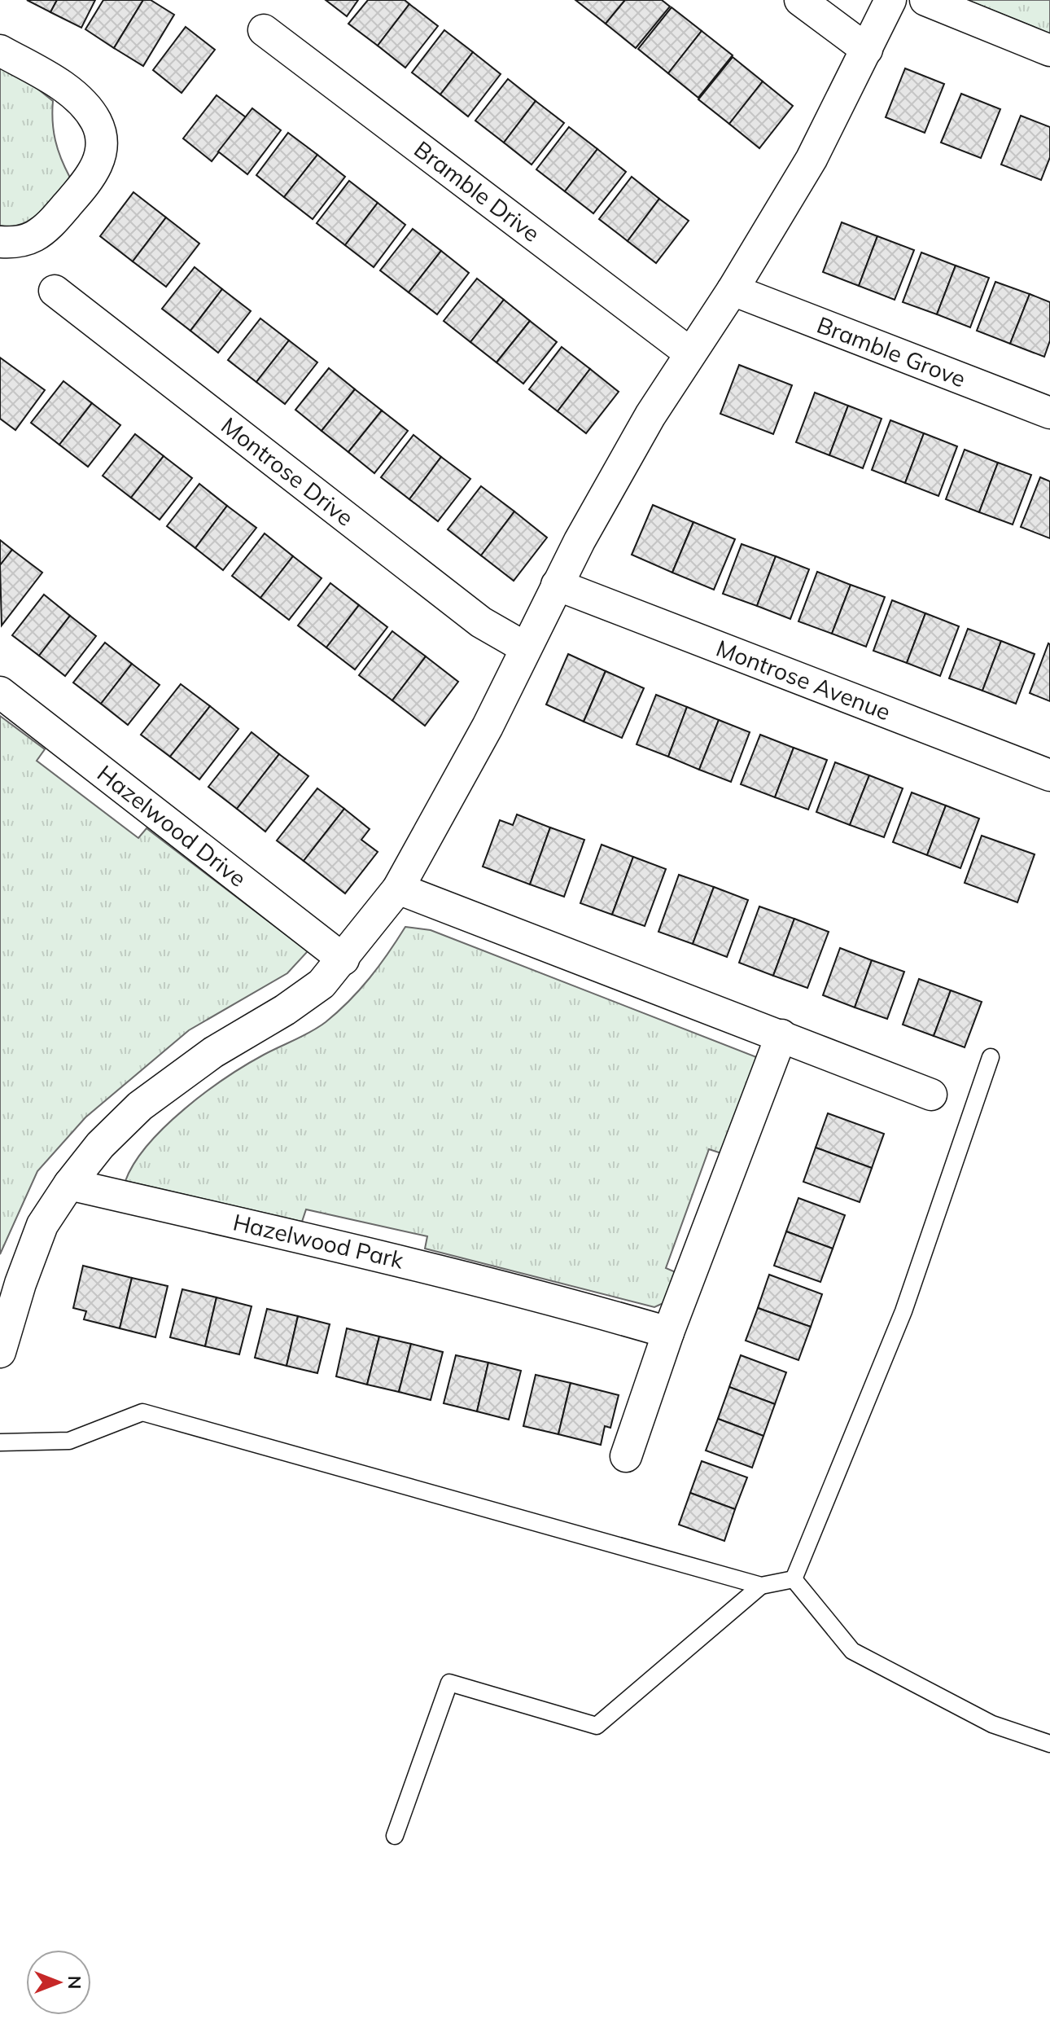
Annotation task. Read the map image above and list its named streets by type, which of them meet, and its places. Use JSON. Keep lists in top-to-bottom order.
{
  "streets": {
    "street": [
      "Bramble Drive",
      "Bramble Grove",
      "Montrose Drive",
      "Montrose Avenue",
      "Hazelwood Drive",
      "Hazelwood Park"
    ]
  },
  "north": "right"
}
